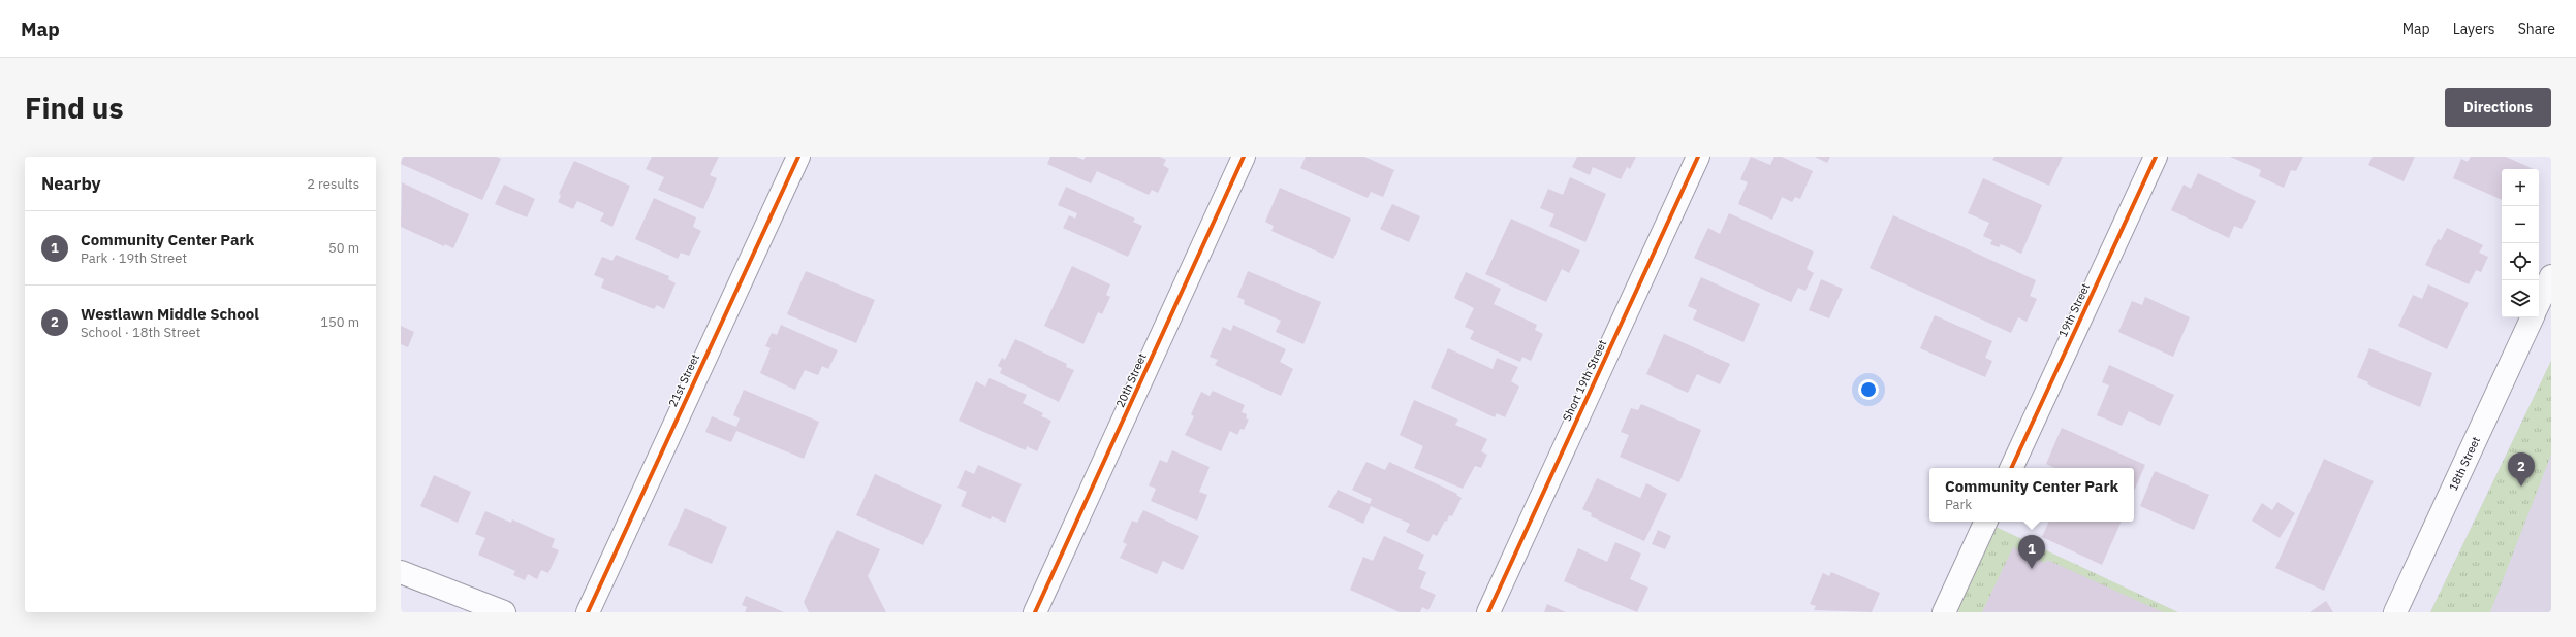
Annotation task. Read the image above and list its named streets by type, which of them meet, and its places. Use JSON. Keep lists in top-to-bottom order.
{
  "streets": {
    "street": [
      "19th Street",
      "21st Street",
      "20th Street",
      "Short 19th Street",
      "18th Street"
    ]
  },
  "page": {
    "header": "Map",
    "nav": ["Map", "Layers", "Share"],
    "buttons": "Directions",
    "title": "Find us",
    "heading": ["Nearby", "2 results"],
    "map_buttons": ["+", "−"],
    "list": [
      {
        "mark": "1",
        "name": "Community Center Park",
        "note": "Park · 19th Street",
        "value": "50 m"
      },
      {
        "mark": "2",
        "name": "Westlawn Middle School",
        "note": "School · 18th Street",
        "value": "150 m"
      }
    ],
    "pins": ["2", "1"],
    "popup": ["Community Center Park", "Park"]
  }
}
